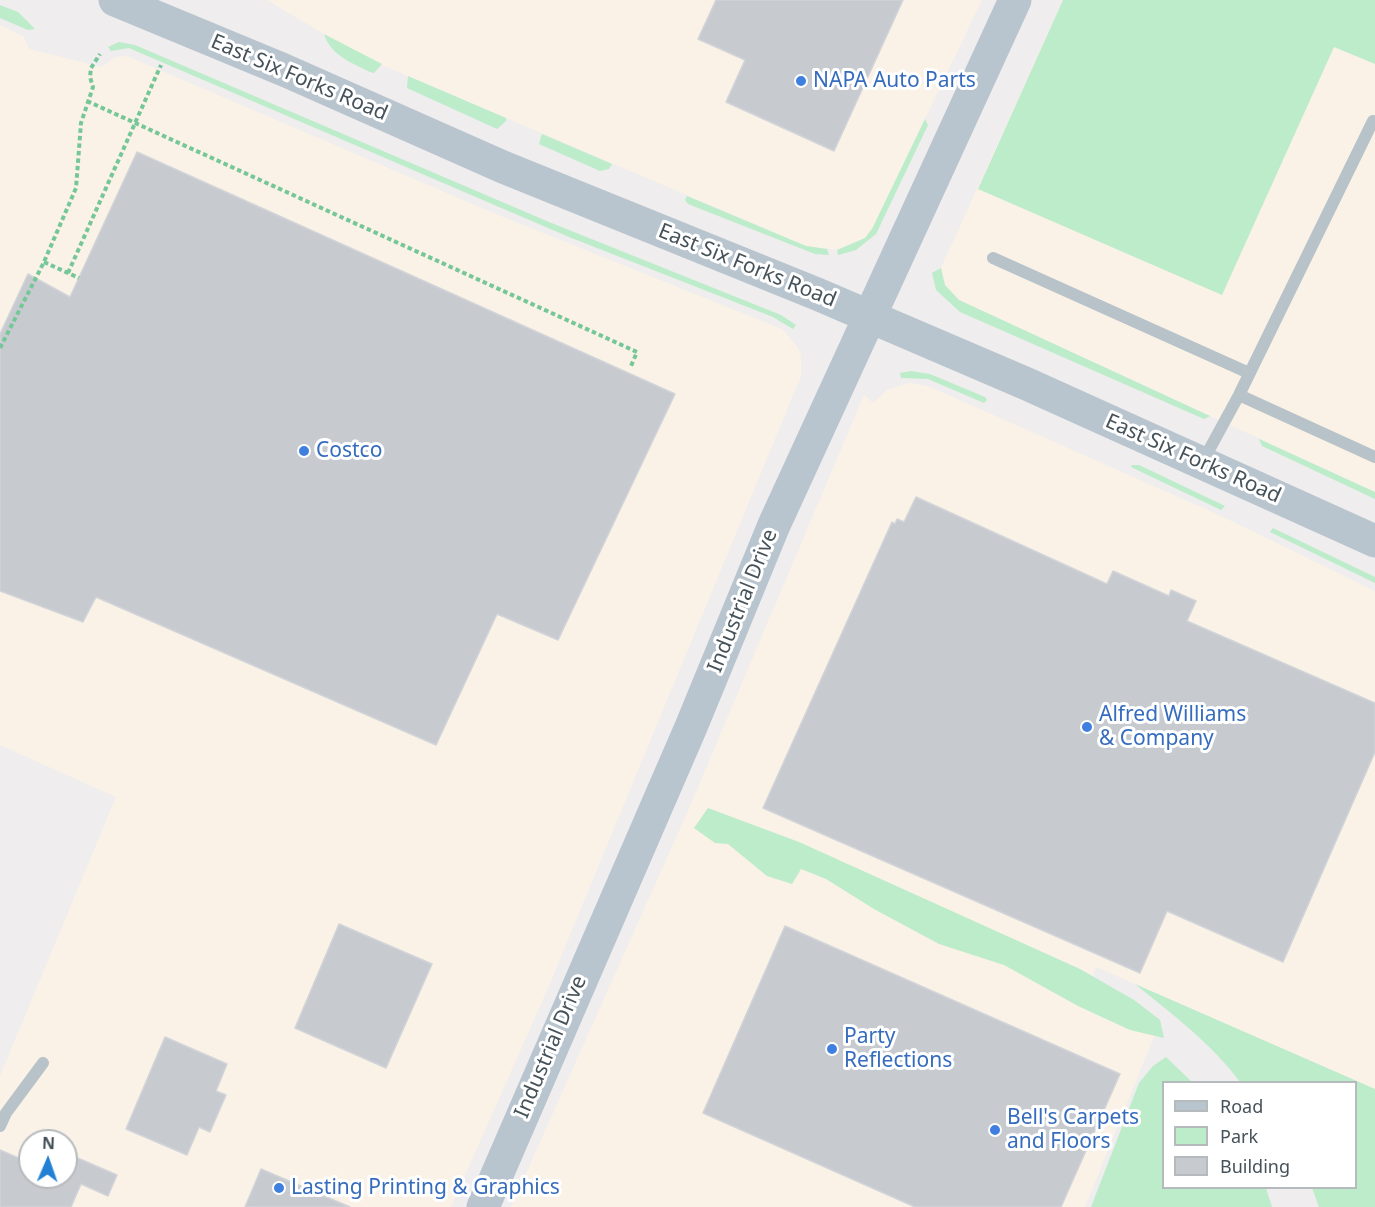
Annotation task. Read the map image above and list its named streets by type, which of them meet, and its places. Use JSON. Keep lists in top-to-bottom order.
{
  "streets": {
    "main road": ["East Six Forks Road", "Industrial Drive"]
  },
  "crossings": [
    ["East Six Forks Road", "Industrial Drive"]
  ],
  "places": [
    "NAPA Auto Parts",
    "Costco",
    "Alfred Williams & Company",
    "Party Reflections",
    "Bell's Carpets and Floors",
    "Lasting Printing & Graphics"
  ],
  "legend": ["Road", "Park", "Building"],
  "north": "top"
}
